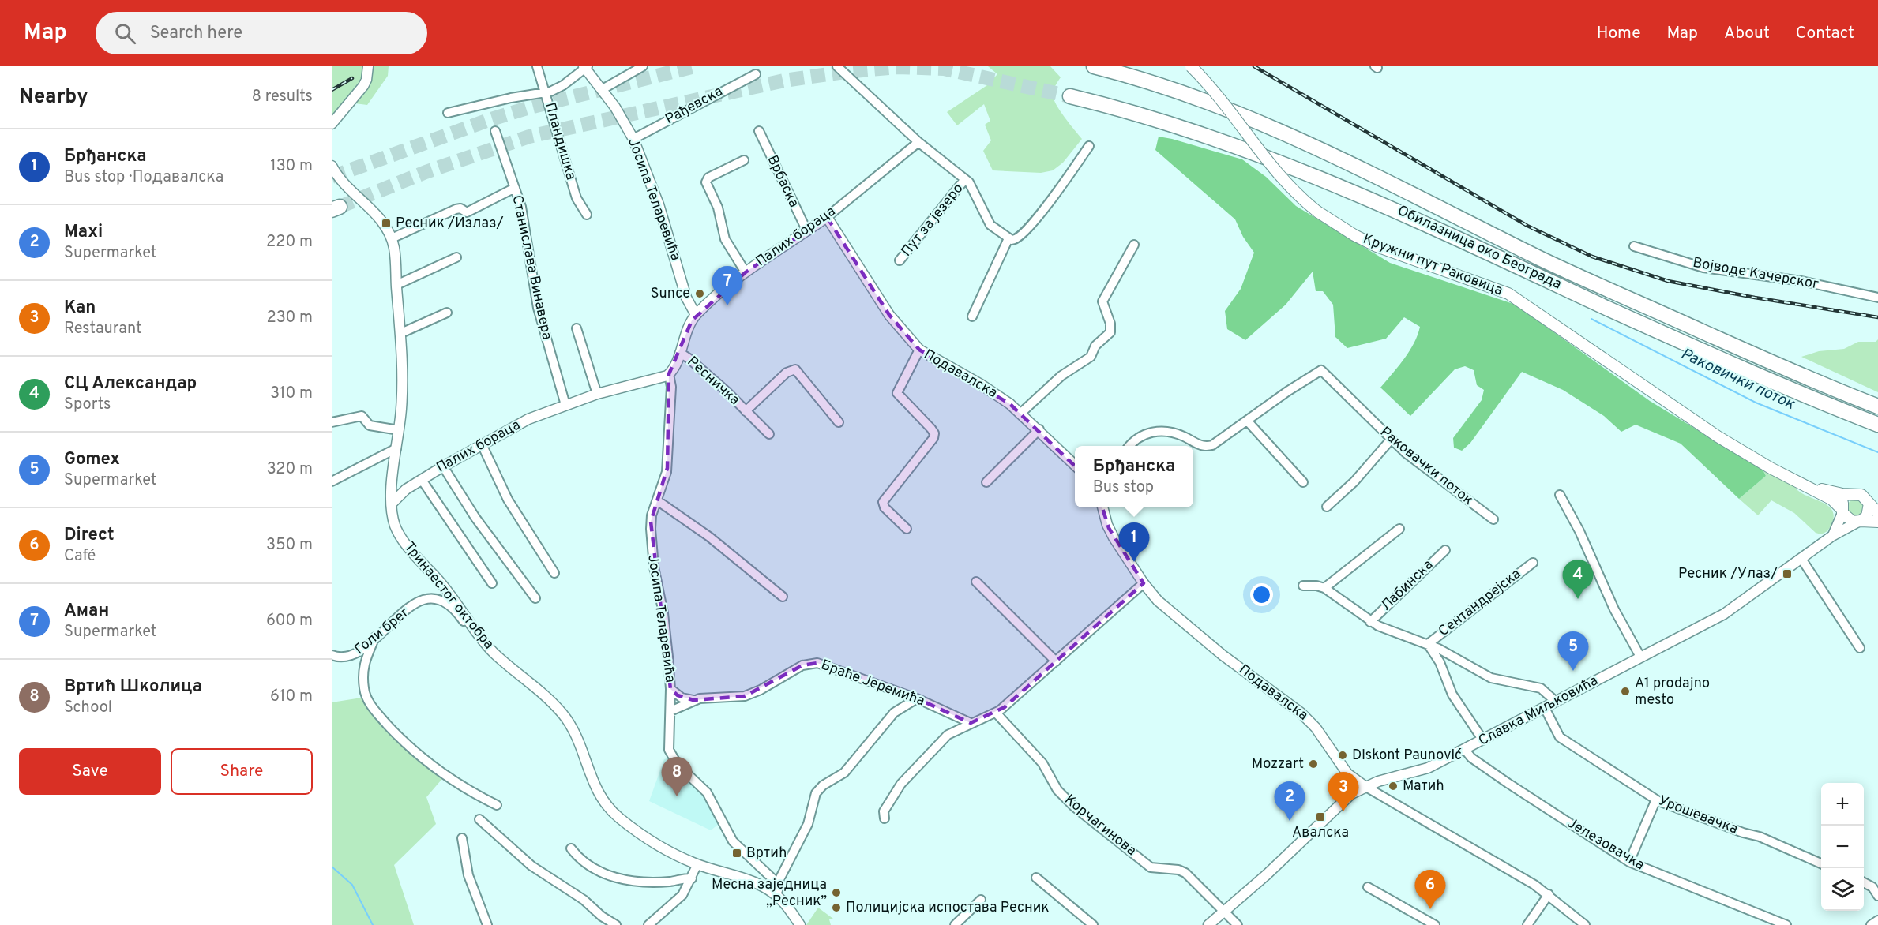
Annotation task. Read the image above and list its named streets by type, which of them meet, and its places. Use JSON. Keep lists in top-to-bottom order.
{
  "streets": {
    "highway": ["Обилазница око Београда"],
    "main road": ["Кружни пут Раковица"],
    "street": [
      "Рађевска",
      "Пландишка",
      "Врбаска",
      "Јосипа Теларевића",
      "Пут за језеро",
      "Палих бораца",
      "Станислава Винавера",
      "Војводе Качерског",
      "Подавалска",
      "Ресничка",
      "Раковачки поток",
      "Лабинска",
      "Тринаестог октобра",
      "Сентандрејска",
      "Голи брег",
      "Браће Јеремића",
      "Славка Миљковића",
      "Урошевачка",
      "Корчагинова",
      "Јелезовачка"
    ]
  },
  "crossings": [
    ["Рађевска", "Јосипа Теларевића"],
    ["Врбаска", "Палих бораца"],
    ["Јосипа Теларевића", "Палих бораца"],
    ["Јосипа Теларевића", "Браће Јеремића"],
    ["Палих бораца", "Станислава Винавера"],
    ["Палих бораца", "Подавалска"],
    ["Палих бораца", "Ресничка"],
    ["Палих бораца", "Тринаестог октобра"],
    ["Кружни пут Раковица", "Славка Миљковића"],
    ["Подавалска", "Славка Миљковића"],
    ["Тринаестог октобра", "Голи брег"],
    ["Славка Миљковића", "Урошевачка"],
    ["Славка Миљковића", "Корчагинова"],
    ["Славка Миљковића", "Јелезовачка"]
  ],
  "water": ["Раковички поток"],
  "places": {
    "transit": [
      "Ресник /Излаз/",
      "Ресник /Улаз/",
      "Авалска",
      "Вртић"
    ],
    "other": [
      "Sunce",
      "A1 prodajno mesto",
      "Diskont Paunović",
      "Mozzart",
      "Матић",
      "Месна заједница „Ресник”",
      "Полицијска испостава Ресник"
    ]
  },
  "page": {
    "header": "Map",
    "search": "Search here",
    "nav": [
      "Home",
      "Map",
      "About",
      "Contact"
    ],
    "heading": ["Nearby", "8 results"],
    "list": [
      {
        "mark": "1",
        "name": "Брђанска",
        "note": "Bus stop · Подавалска",
        "value": "130 m"
      },
      {
        "mark": "2",
        "name": "Maxi",
        "note": "Supermarket",
        "value": "220 m"
      },
      {
        "mark": "3",
        "name": "Kan",
        "note": "Restaurant",
        "value": "230 m"
      },
      {
        "mark": "4",
        "name": "СЦ Александар",
        "note": "Sports",
        "value": "310 m"
      },
      {
        "mark": "5",
        "name": "Gomex",
        "note": "Supermarket",
        "value": "320 m"
      },
      {
        "mark": "6",
        "name": "Direct",
        "note": "Café",
        "value": "350 m"
      },
      {
        "mark": "7",
        "name": "Аман",
        "note": "Supermarket",
        "value": "600 m"
      },
      {
        "mark": "8",
        "name": "Вртић Школица",
        "note": "School",
        "value": "610 m"
      }
    ],
    "pins": [
      "7",
      "1",
      "4",
      "5",
      "8",
      "3",
      "2",
      "6"
    ],
    "popup": ["Брђанска", "Bus stop"],
    "buttons": ["Save", "Share"],
    "map_buttons": ["+", "−"]
  }
}
